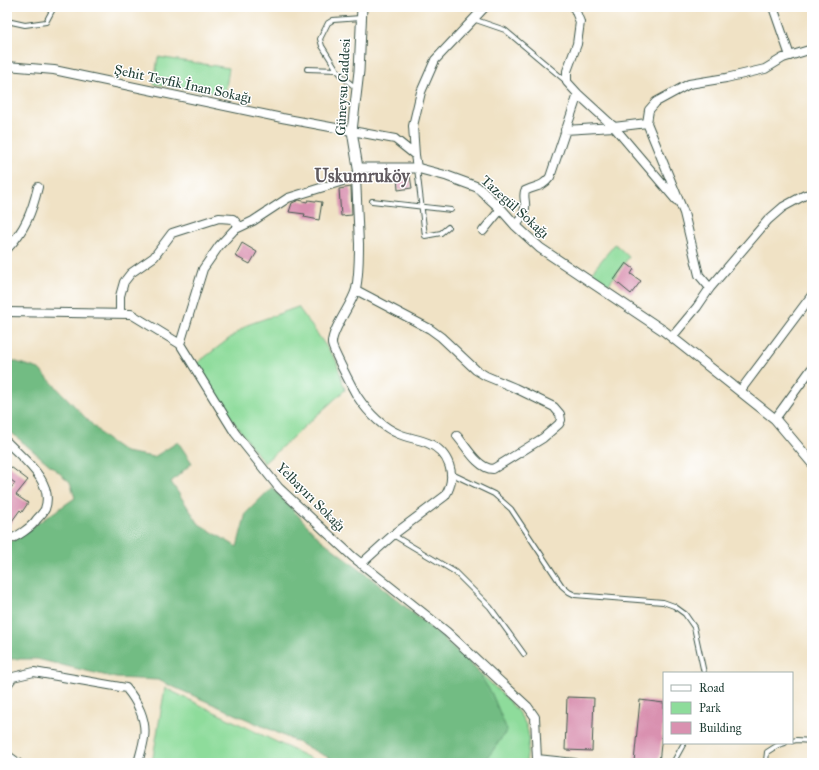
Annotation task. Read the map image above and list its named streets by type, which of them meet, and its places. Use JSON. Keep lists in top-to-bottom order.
{
  "streets": {
    "street": [
      "Şehit Tevfik İnan Sokağı",
      "Güneysu Caddesi",
      "Tazegül Sokağı",
      "Yelbayırı Sokağı"
    ]
  },
  "crossings": [
    ["Şehit Tevfik İnan Sokağı", "Güneysu Caddesi"],
    ["Güneysu Caddesi", "Tazegül Sokağı"],
    ["Tazegül Sokağı", "Yelbayırı Sokağı"]
  ],
  "districts": ["Uskumruköy"],
  "legend": ["Road", "Park", "Building"]
}
